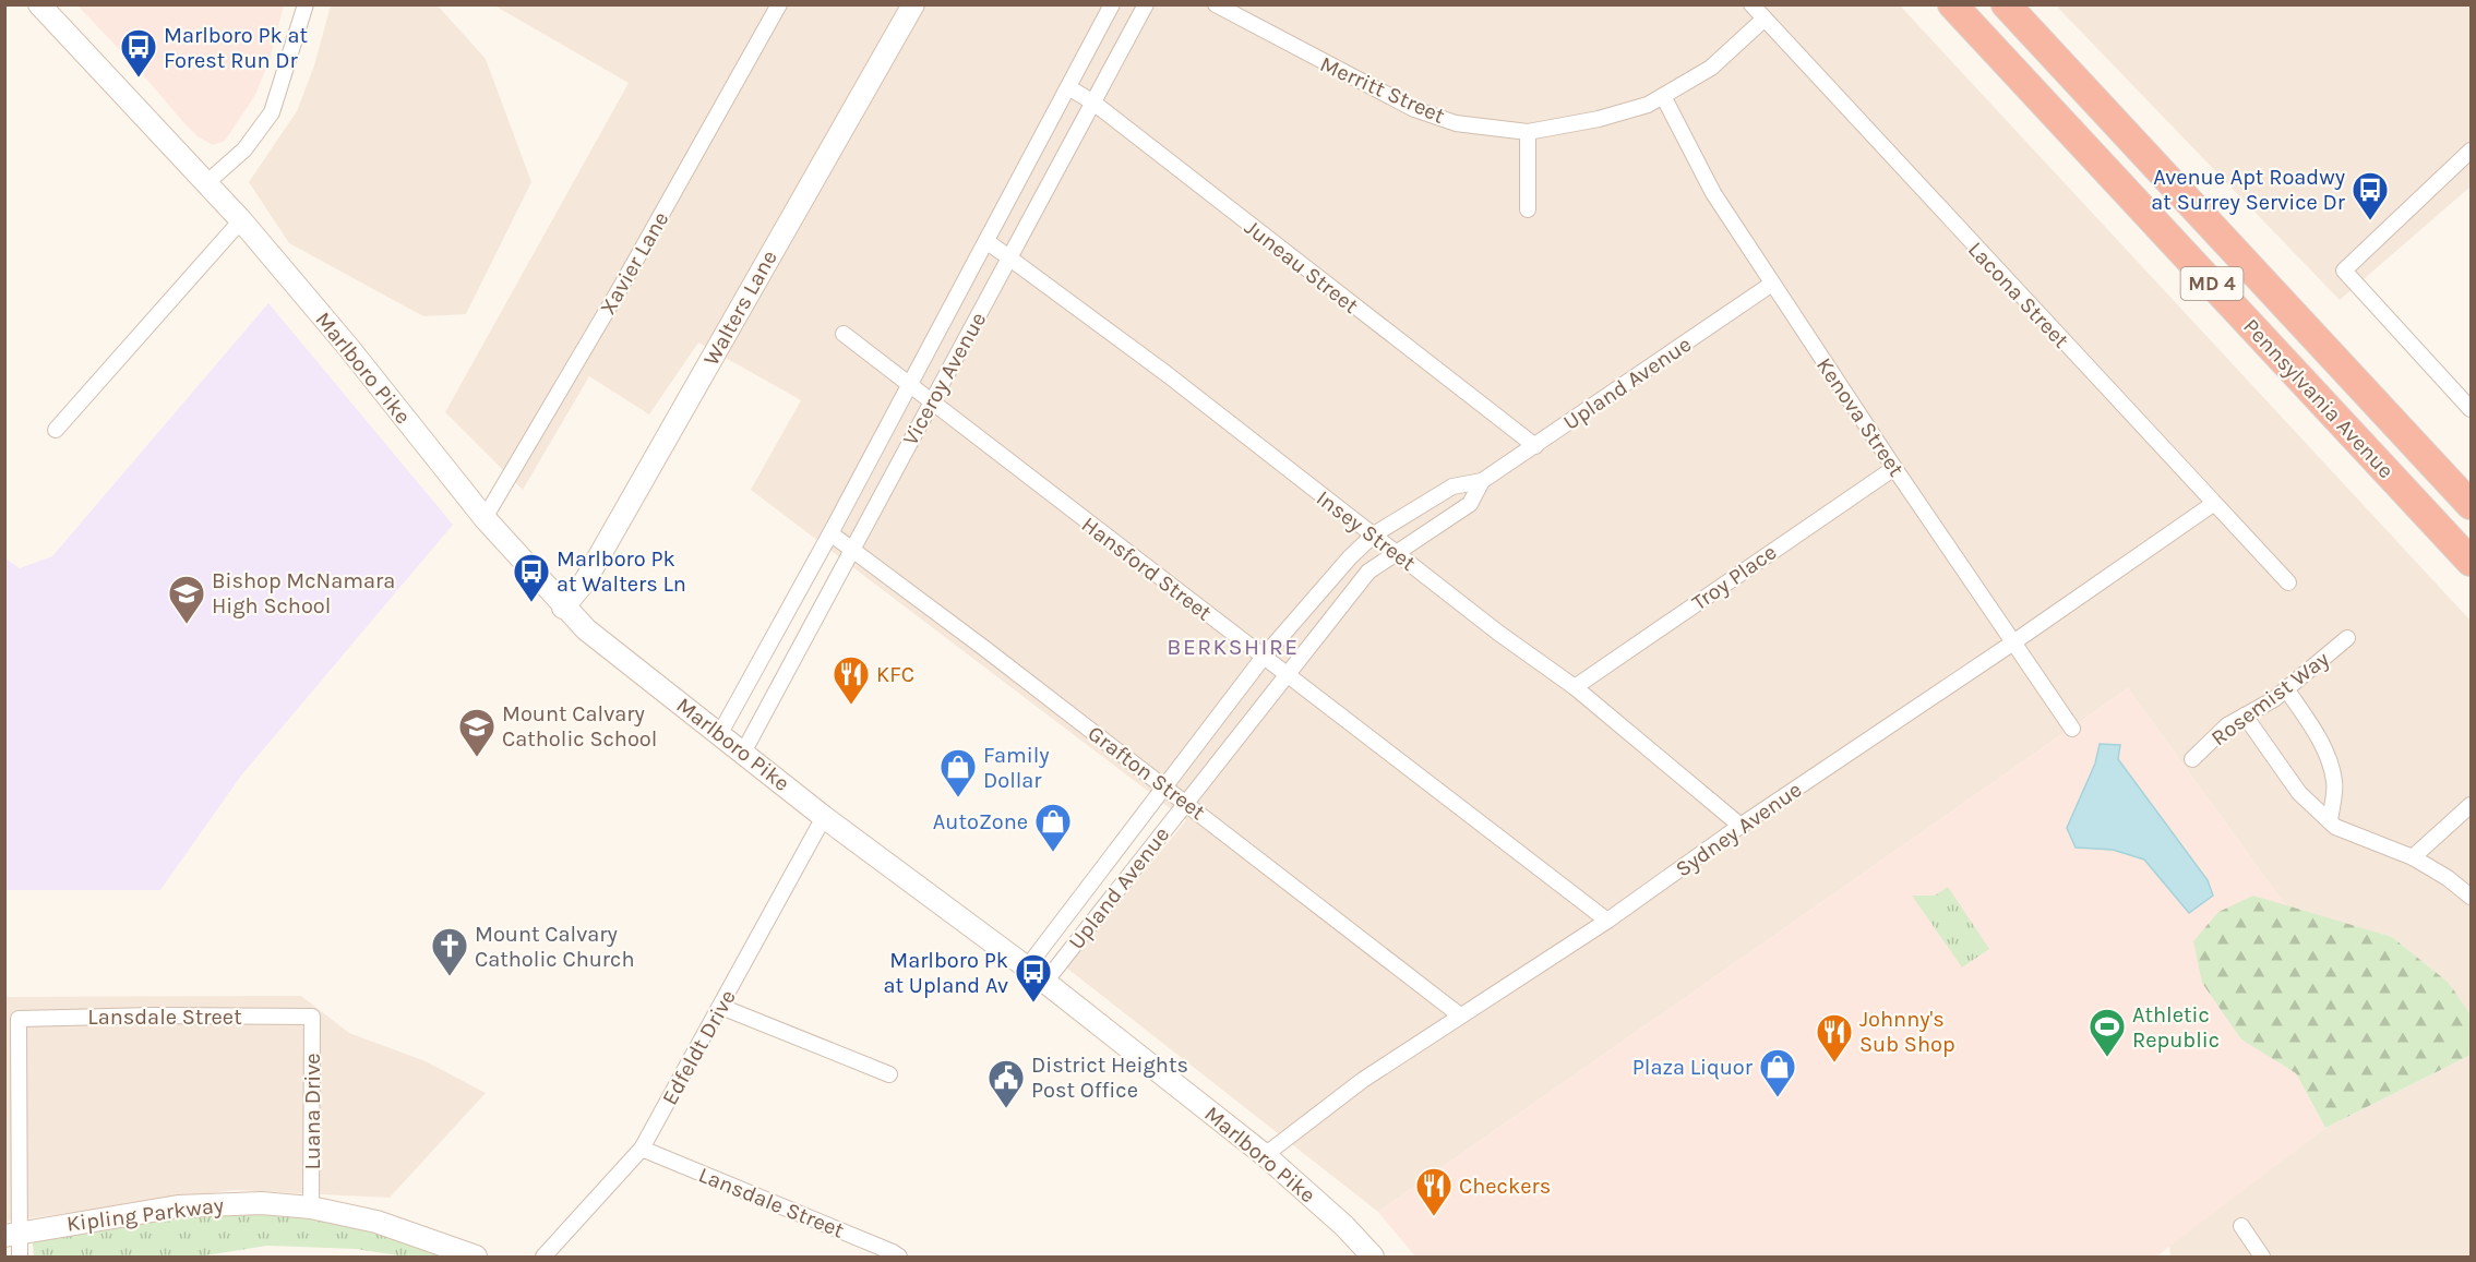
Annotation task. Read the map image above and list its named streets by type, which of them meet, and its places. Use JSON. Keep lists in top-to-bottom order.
{
  "streets": {
    "highway": ["MD 4", "Pennsylvania Avenue"],
    "main road": ["Walters Lane", "Marlboro Pike", "Kipling Parkway"],
    "street": [
      "Merritt Street",
      "Xavier Lane",
      "Juneau Street",
      "Lacona Street",
      "Viceroy Avenue",
      "Upland Avenue",
      "Kenova Street",
      "Insey Street",
      "Hansford Street",
      "Troy Place",
      "Rosemist Way",
      "Grafton Street",
      "Sydney Avenue",
      "Lansdale Street",
      "Edfeldt Drive",
      "Luana Drive"
    ]
  },
  "crossings": [
    ["Merritt Street", "Lacona Street"],
    ["Merritt Street", "Kenova Street"],
    ["Xavier Lane", "Marlboro Pike"],
    ["Juneau Street", "Viceroy Avenue"],
    ["Juneau Street", "Upland Avenue"],
    ["Lacona Street", "Sydney Avenue"],
    ["Walters Lane", "Marlboro Pike"],
    ["Marlboro Pike", "Viceroy Avenue"],
    ["Marlboro Pike", "Upland Avenue"],
    ["Marlboro Pike", "Sydney Avenue"],
    ["Marlboro Pike", "Edfeldt Drive"],
    ["Viceroy Avenue", "Insey Street"],
    ["Viceroy Avenue", "Hansford Street"],
    ["Viceroy Avenue", "Grafton Street"],
    ["Upland Avenue", "Kenova Street"],
    ["Upland Avenue", "Insey Street"],
    ["Upland Avenue", "Hansford Street"],
    ["Upland Avenue", "Grafton Street"],
    ["Kenova Street", "Troy Place"],
    ["Kenova Street", "Sydney Avenue"],
    ["Insey Street", "Troy Place"],
    ["Insey Street", "Sydney Avenue"],
    ["Hansford Street", "Sydney Avenue"],
    ["Grafton Street", "Sydney Avenue"],
    ["Lansdale Street", "Edfeldt Drive"],
    ["Lansdale Street", "Luana Drive"],
    ["Lansdale Street", "Kipling Parkway"],
    ["Luana Drive", "Kipling Parkway"]
  ],
  "districts": ["BERKSHIRE"],
  "places": {
    "bus stop": [
      "Marlboro Pk at Forest Run Dr",
      "Avenue Apt Roadwy at Surrey Service Dr",
      "Marlboro Pk at Walters Ln",
      "Marlboro Pk at Upland Av"
    ],
    "school or university": ["Bishop McNamara High School", "Mount Calvary Catholic School"],
    "restaurant": ["KFC", "Johnny's Sub Shop", "Checkers"],
    "shop": ["Family Dollar", "AutoZone", "Plaza Liquor"],
    "church": ["Mount Calvary Catholic Church"],
    "sports": ["Athletic Republic"],
    "public building": ["District Heights Post Office"]
  }
}
